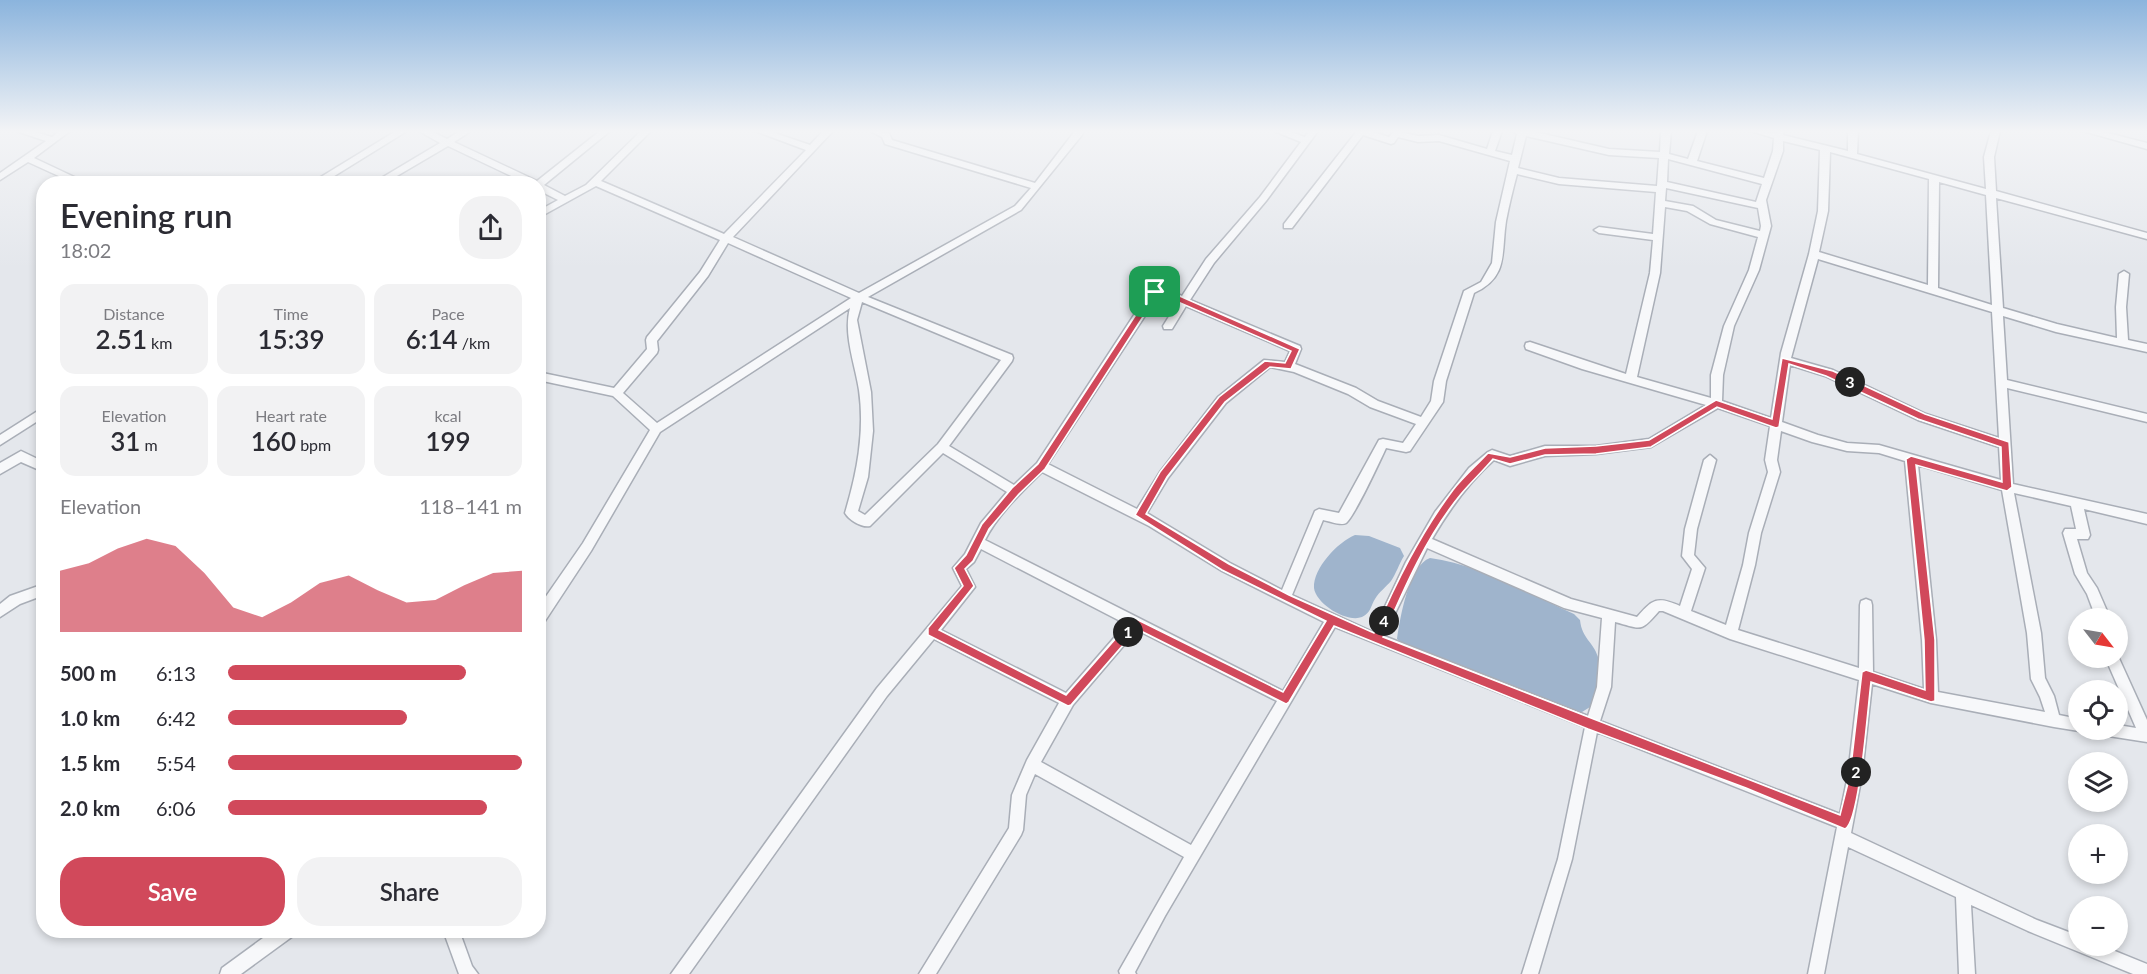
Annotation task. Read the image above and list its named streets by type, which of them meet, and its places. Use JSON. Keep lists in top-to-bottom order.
{
  "north": "bottom right",
  "page": {
    "heading": ["Evening run", "18:02"],
    "stats": [
      ["Distance", "2.51 km"],
      ["Time", "15:39"],
      ["Pace", "6:14 /km"],
      ["Elevation", "31 m"],
      ["Heart rate", "160 bpm"],
      ["kcal", "199"]
    ],
    "pins": [
      "3",
      "4",
      "1",
      "2"
    ],
    "chart": ["Elevation", "118–141 m"],
    "map_buttons": ["+", "−"],
    "list": [
      {
        "name": "500 m",
        "note": "6:13"
      },
      {
        "name": "1.0 km",
        "note": "6:42"
      },
      {
        "name": "1.5 km",
        "note": "5:54"
      },
      {
        "name": "2.0 km",
        "note": "6:06"
      }
    ],
    "buttons": ["Save", "Share"]
  }
}
